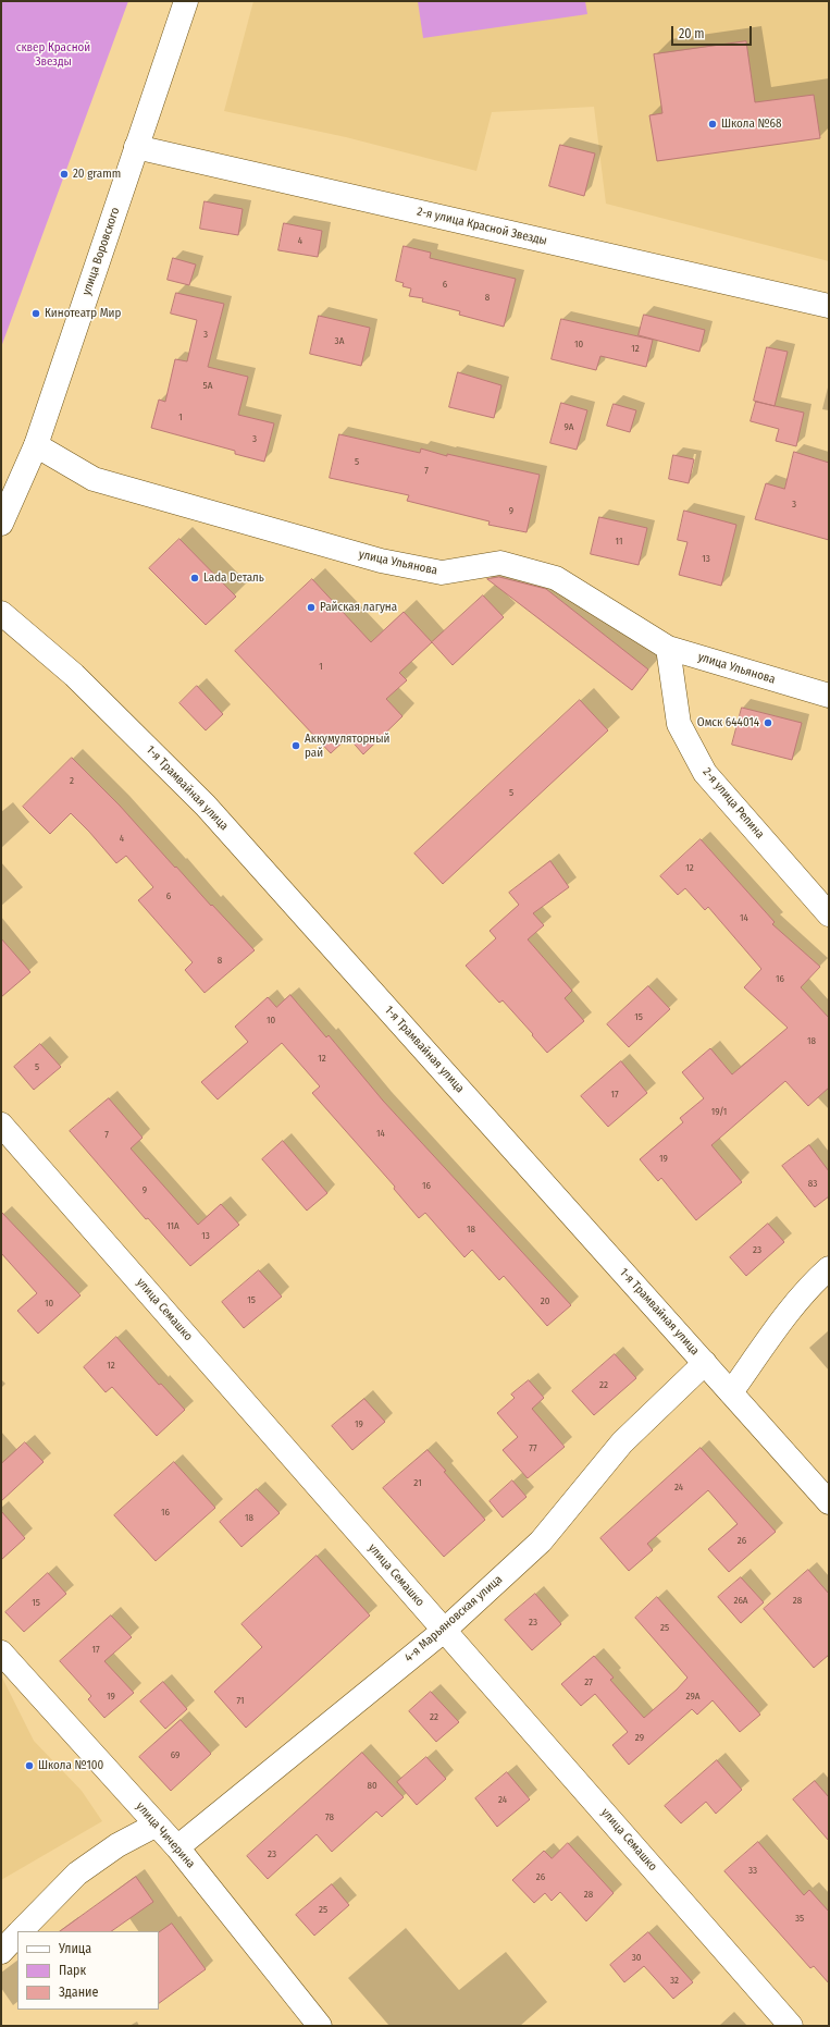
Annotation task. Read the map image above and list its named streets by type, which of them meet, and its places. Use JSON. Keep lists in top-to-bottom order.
{
  "streets": {
    "street": [
      "2-я улица Красной Звезды",
      "улица Воровского",
      "улица Ульянова",
      "1-я Трамвайная улица",
      "2-я улица Репина",
      "улица Семашко",
      "4-я Марьяновская улица",
      "улица Чичерина"
    ]
  },
  "crossings": [
    ["2-я улица Красной Звезды", "улица Воровского"],
    ["улица Воровского", "улица Ульянова"],
    ["улица Ульянова", "2-я улица Репина"],
    ["1-я Трамвайная улица", "4-я Марьяновская улица"],
    ["улица Семашко", "4-я Марьяновская улица"],
    ["4-я Марьяновская улица", "улица Чичерина"]
  ],
  "parks": ["сквер Красной Звезды"],
  "places": [
    "Школа №68",
    "20 gramm",
    "Кинотеатр Мир",
    "Lada Dеталь",
    "Райская лагуна",
    "Омск 644014",
    "Аккумуляторный рай",
    "Школа №100"
  ],
  "house_numbers": [
    "4",
    "6",
    "8",
    "3",
    "3А",
    "10",
    "12",
    "5А",
    "1",
    "9А",
    "3",
    "5",
    "7",
    "3",
    "9",
    "11",
    "13",
    "1",
    "2",
    "5",
    "4",
    "12",
    "6",
    "14",
    "8",
    "16",
    "15",
    "10",
    "18",
    "12",
    "5",
    "17",
    "19/1",
    "14",
    "7",
    "19",
    "83",
    "16",
    "9",
    "11А",
    "18",
    "13",
    "23",
    "15",
    "20",
    "10",
    "12",
    "22",
    "19",
    "77",
    "21",
    "24",
    "16",
    "18",
    "26",
    "26А",
    "28",
    "15",
    "23",
    "25",
    "17",
    "27",
    "19",
    "29А",
    "71",
    "22",
    "29",
    "69",
    "80",
    "24",
    "78",
    "23",
    "33",
    "26",
    "28",
    "25",
    "35",
    "30",
    "32"
  ],
  "legend": ["Улица", "Парк", "Здание"],
  "scale_bar": "20 m"
}
